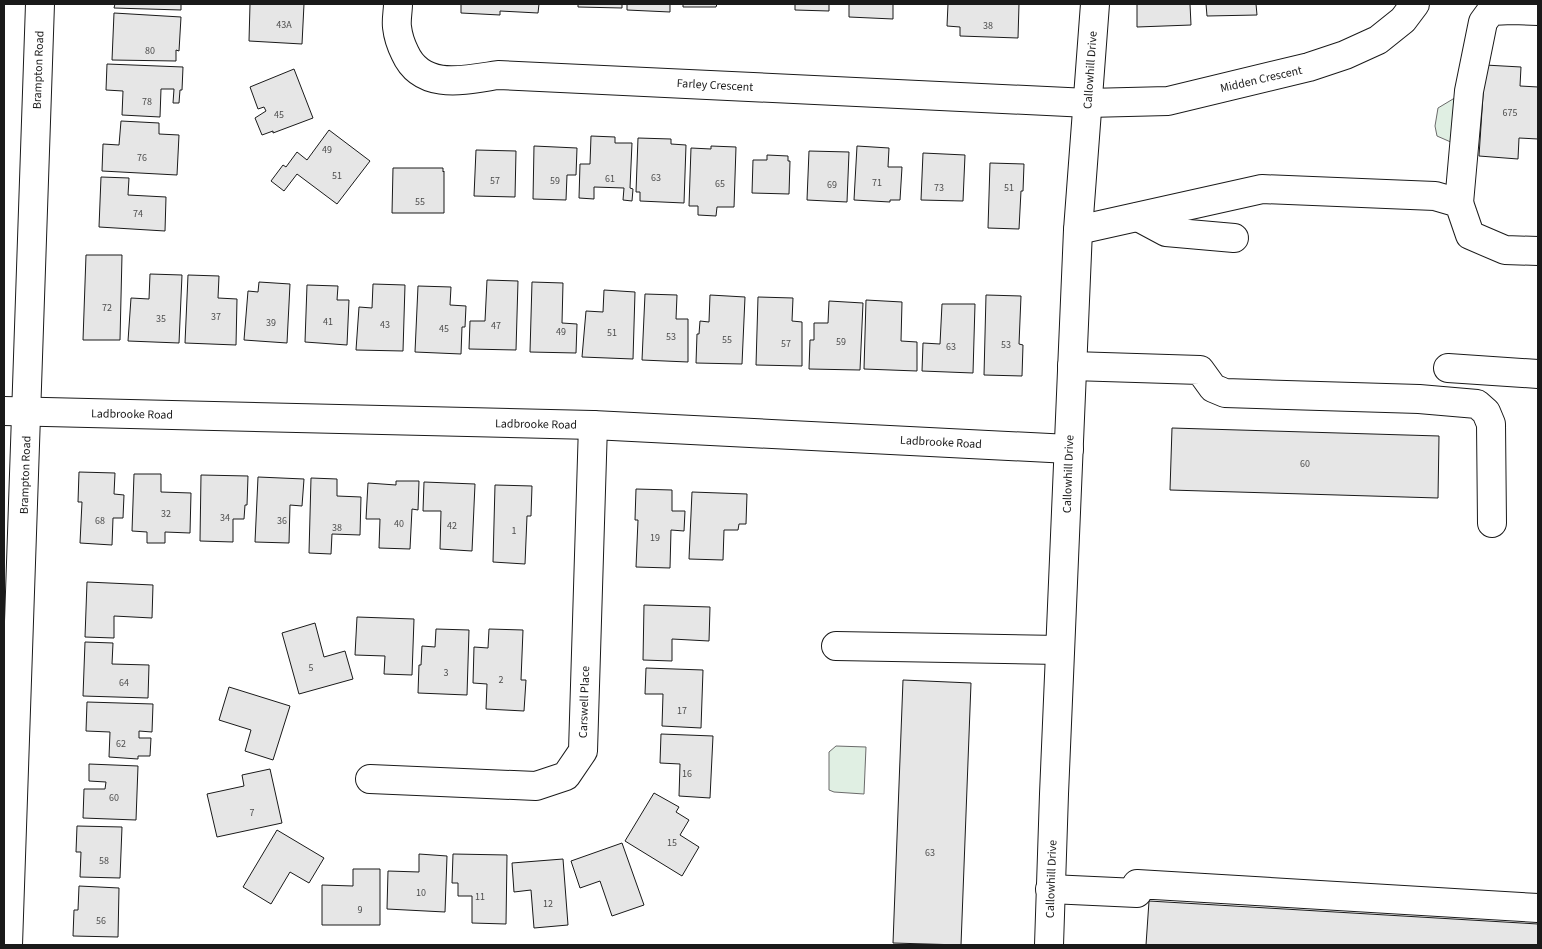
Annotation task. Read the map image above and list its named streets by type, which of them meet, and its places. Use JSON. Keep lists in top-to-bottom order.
{
  "streets": {
    "street": [
      "Brampton Road",
      "Callowhill Drive",
      "Midden Crescent",
      "Farley Crescent",
      "Ladbrooke Road",
      "Carswell Place"
    ]
  },
  "crossings": [
    ["Brampton Road", "Ladbrooke Road"],
    ["Callowhill Drive", "Midden Crescent"],
    ["Callowhill Drive", "Farley Crescent"],
    ["Callowhill Drive", "Ladbrooke Road"],
    ["Midden Crescent", "Farley Crescent"],
    ["Ladbrooke Road", "Carswell Place"]
  ],
  "house_numbers": [
    "43A",
    "38",
    "80",
    "78",
    "675",
    "45",
    "49",
    "76",
    "51",
    "63",
    "61",
    "57",
    "59",
    "71",
    "65",
    "69",
    "73",
    "51",
    "55",
    "74",
    "72",
    "37",
    "35",
    "41",
    "39",
    "43",
    "47",
    "45",
    "49",
    "51",
    "53",
    "55",
    "59",
    "57",
    "53",
    "63",
    "60",
    "32",
    "34",
    "68",
    "36",
    "40",
    "42",
    "38",
    "1",
    "19",
    "5",
    "3",
    "2",
    "64",
    "17",
    "62",
    "16",
    "60",
    "7",
    "15",
    "63",
    "58",
    "10",
    "11",
    "12",
    "9",
    "56"
  ]
}
